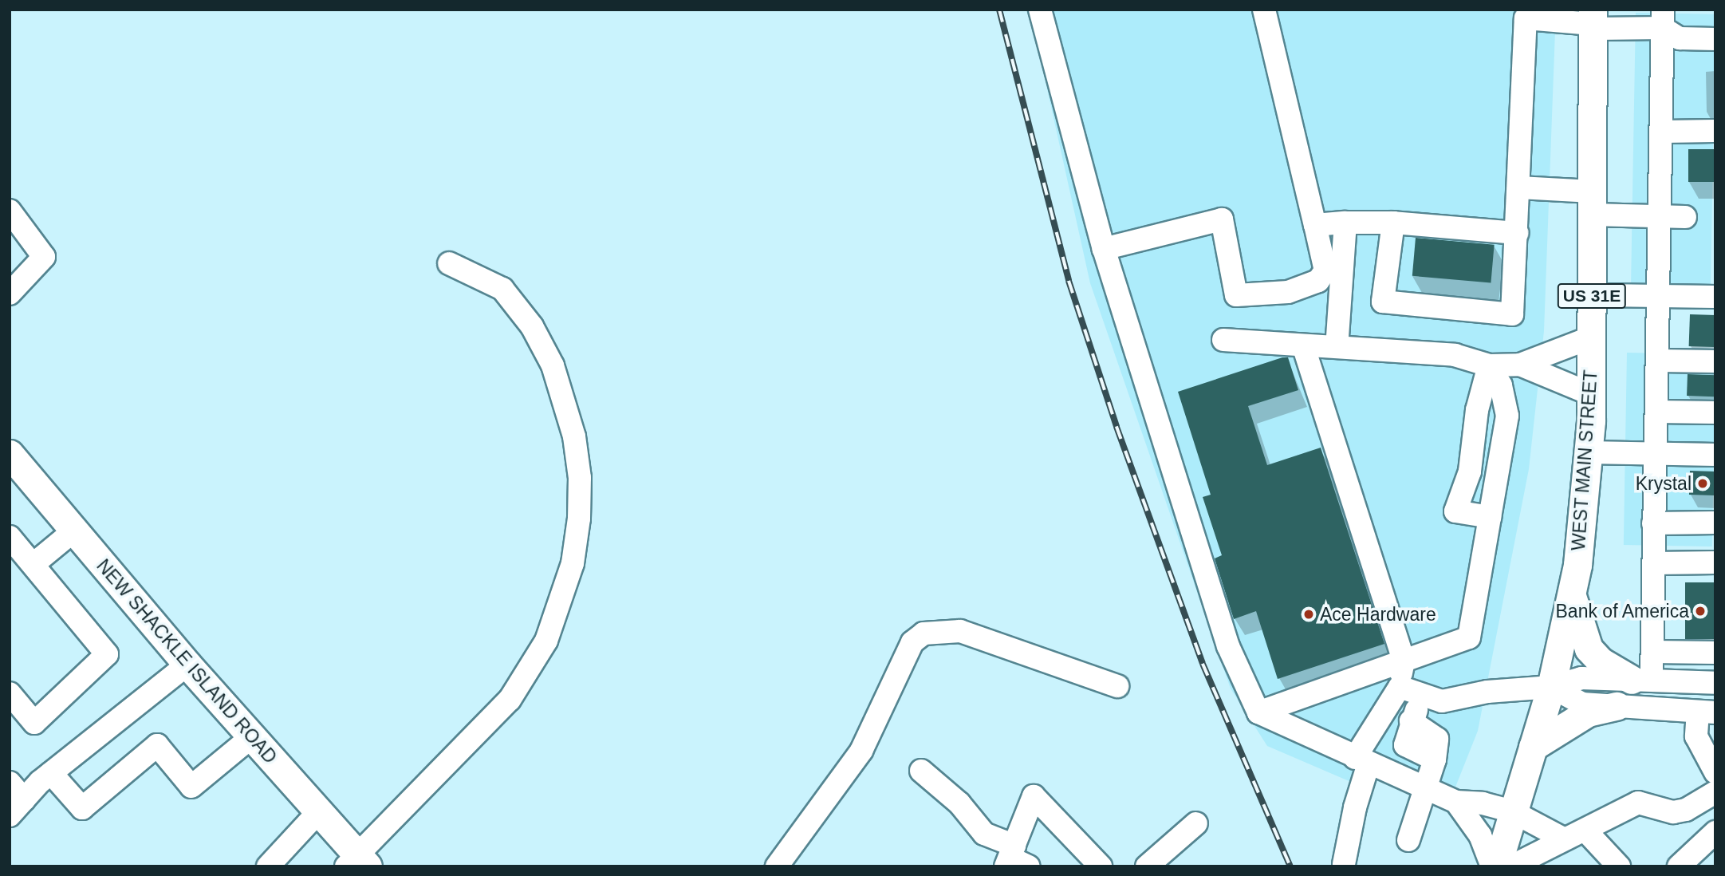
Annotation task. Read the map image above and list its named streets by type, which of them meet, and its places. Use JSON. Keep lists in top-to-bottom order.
{
  "streets": {
    "main road": ["US 31E", "WEST MAIN STREET", "NEW SHACKLE ISLAND ROAD"]
  },
  "places": ["Krystal", "Bank of America", "Ace Hardware"]
}
